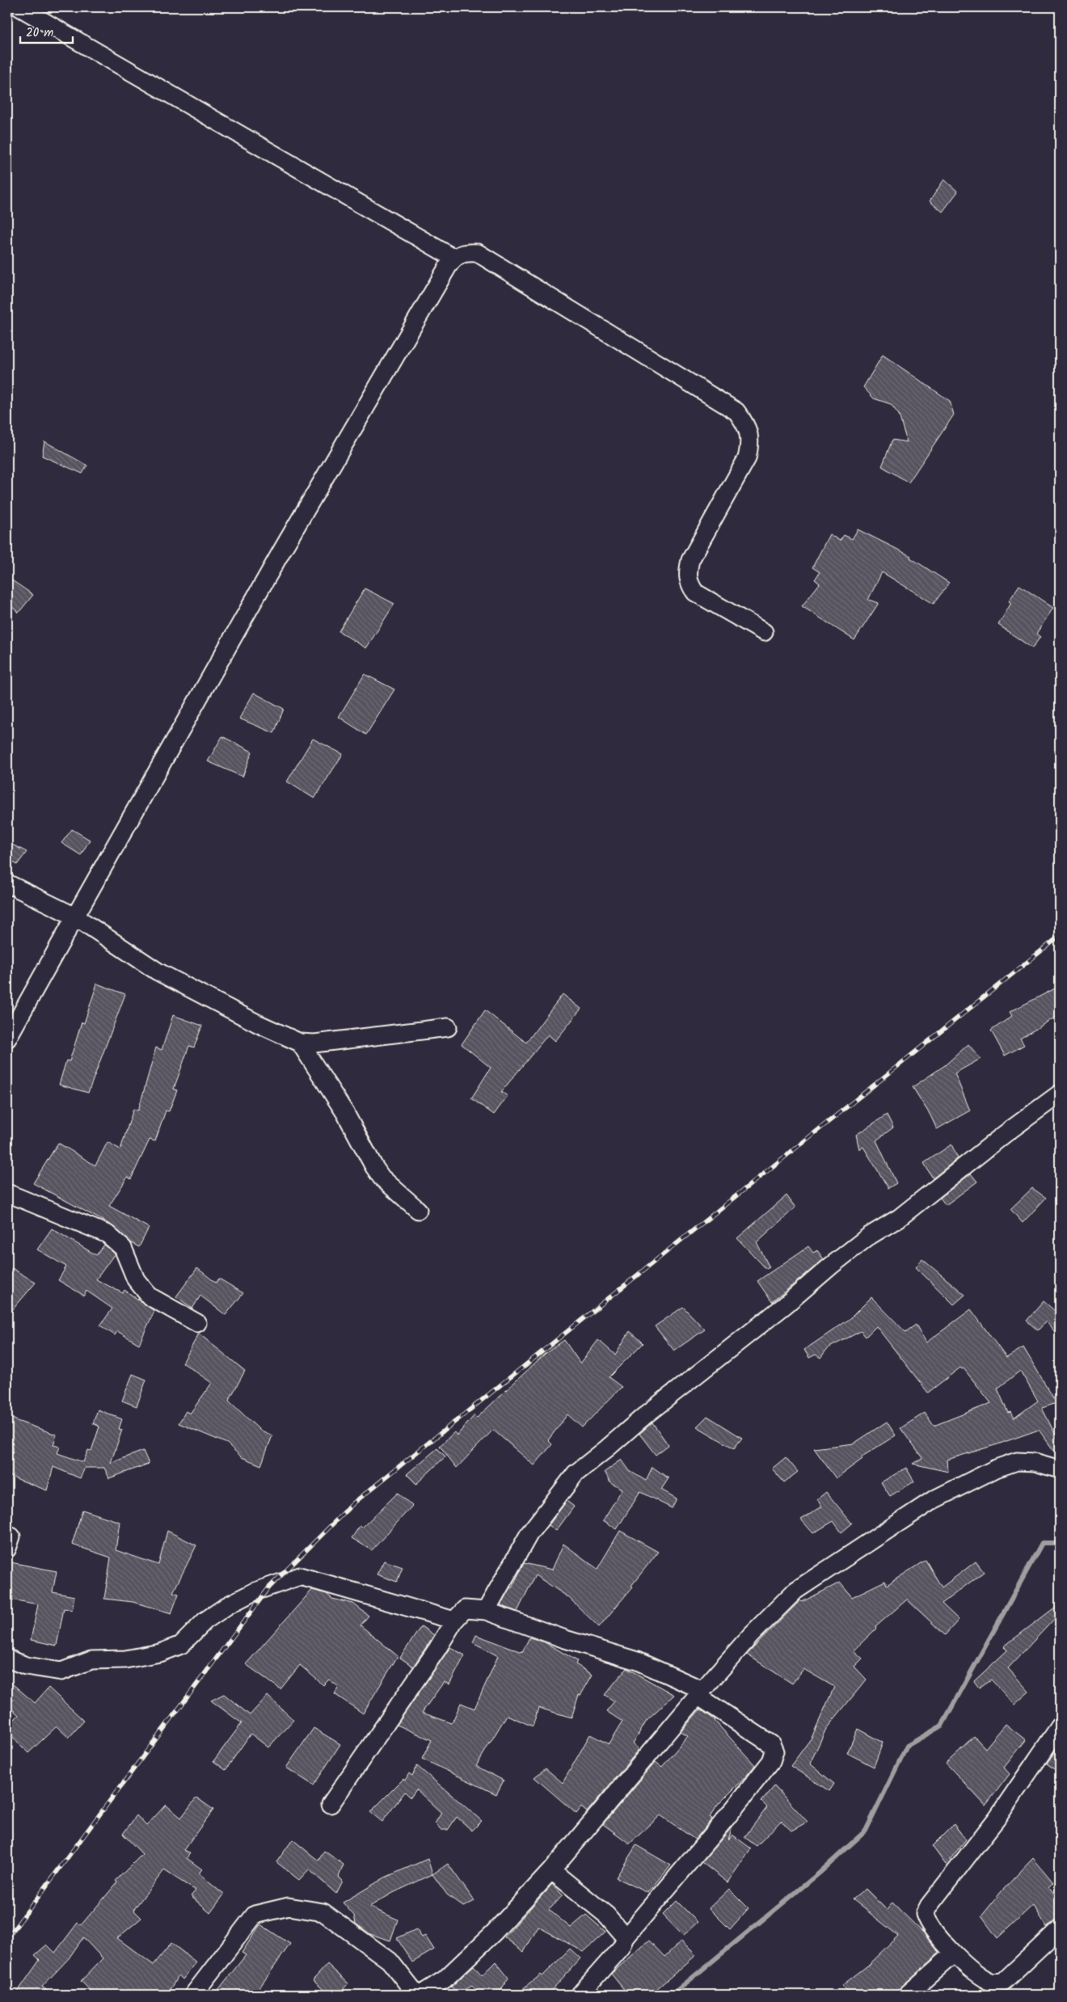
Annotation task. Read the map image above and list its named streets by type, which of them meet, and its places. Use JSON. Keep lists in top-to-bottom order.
{
  "scale_bar": "20 m"
}
